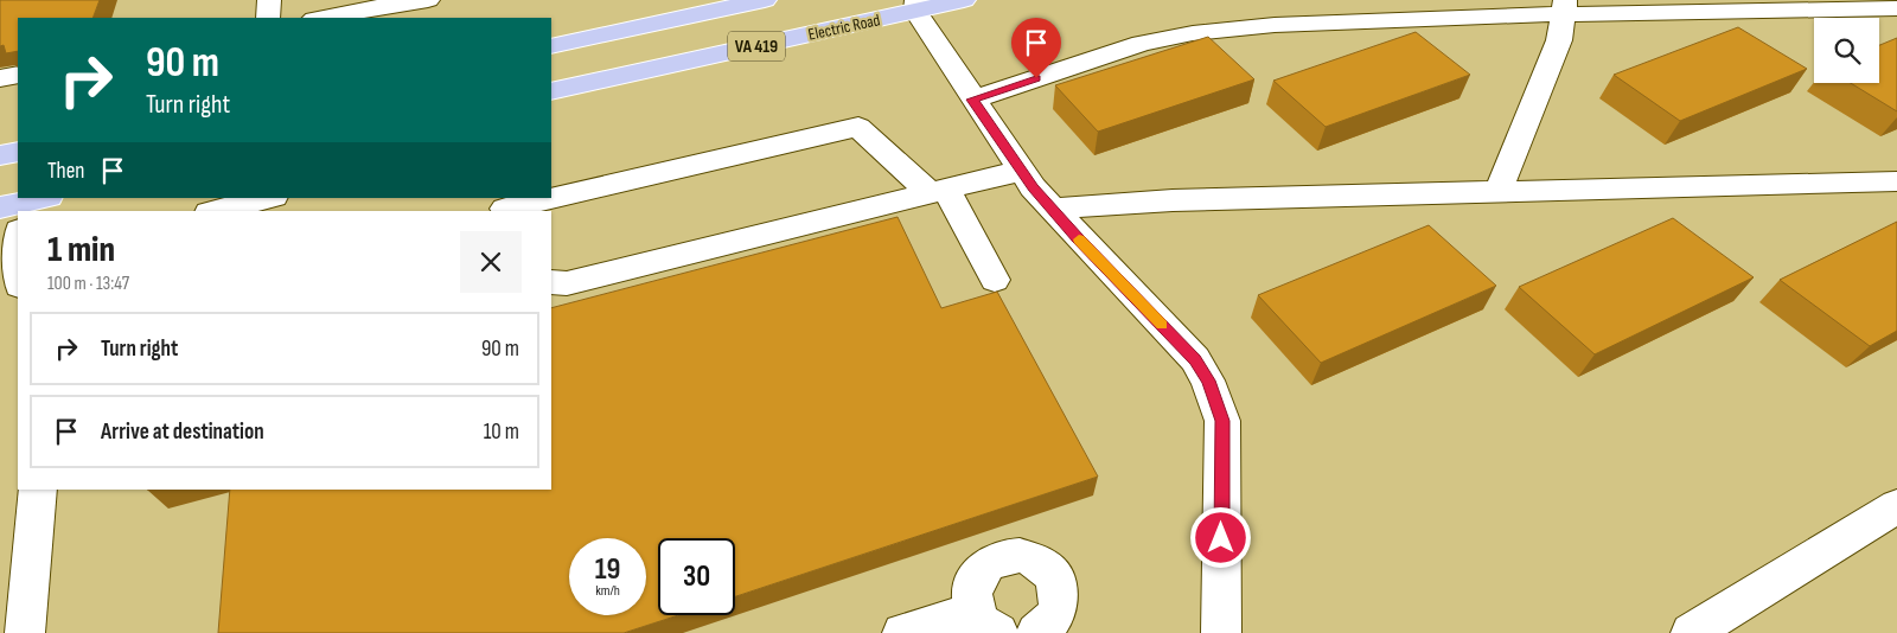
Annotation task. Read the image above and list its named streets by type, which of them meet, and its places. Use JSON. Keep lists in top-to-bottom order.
{
  "streets": {
    "main road": ["Electric Road", "VA 419"]
  },
  "page": {
    "turn": ["90 m", "Turn right"],
    "then": "Then",
    "heading": ["1 min", "100 m · 13:47"],
    "list": [
      {
        "name": "Turn right",
        "value": "90 m"
      },
      {
        "name": "Arrive at destination",
        "value": "10 m"
      }
    ],
    "speed": "19 km/h",
    "limit": "30"
  }
}
